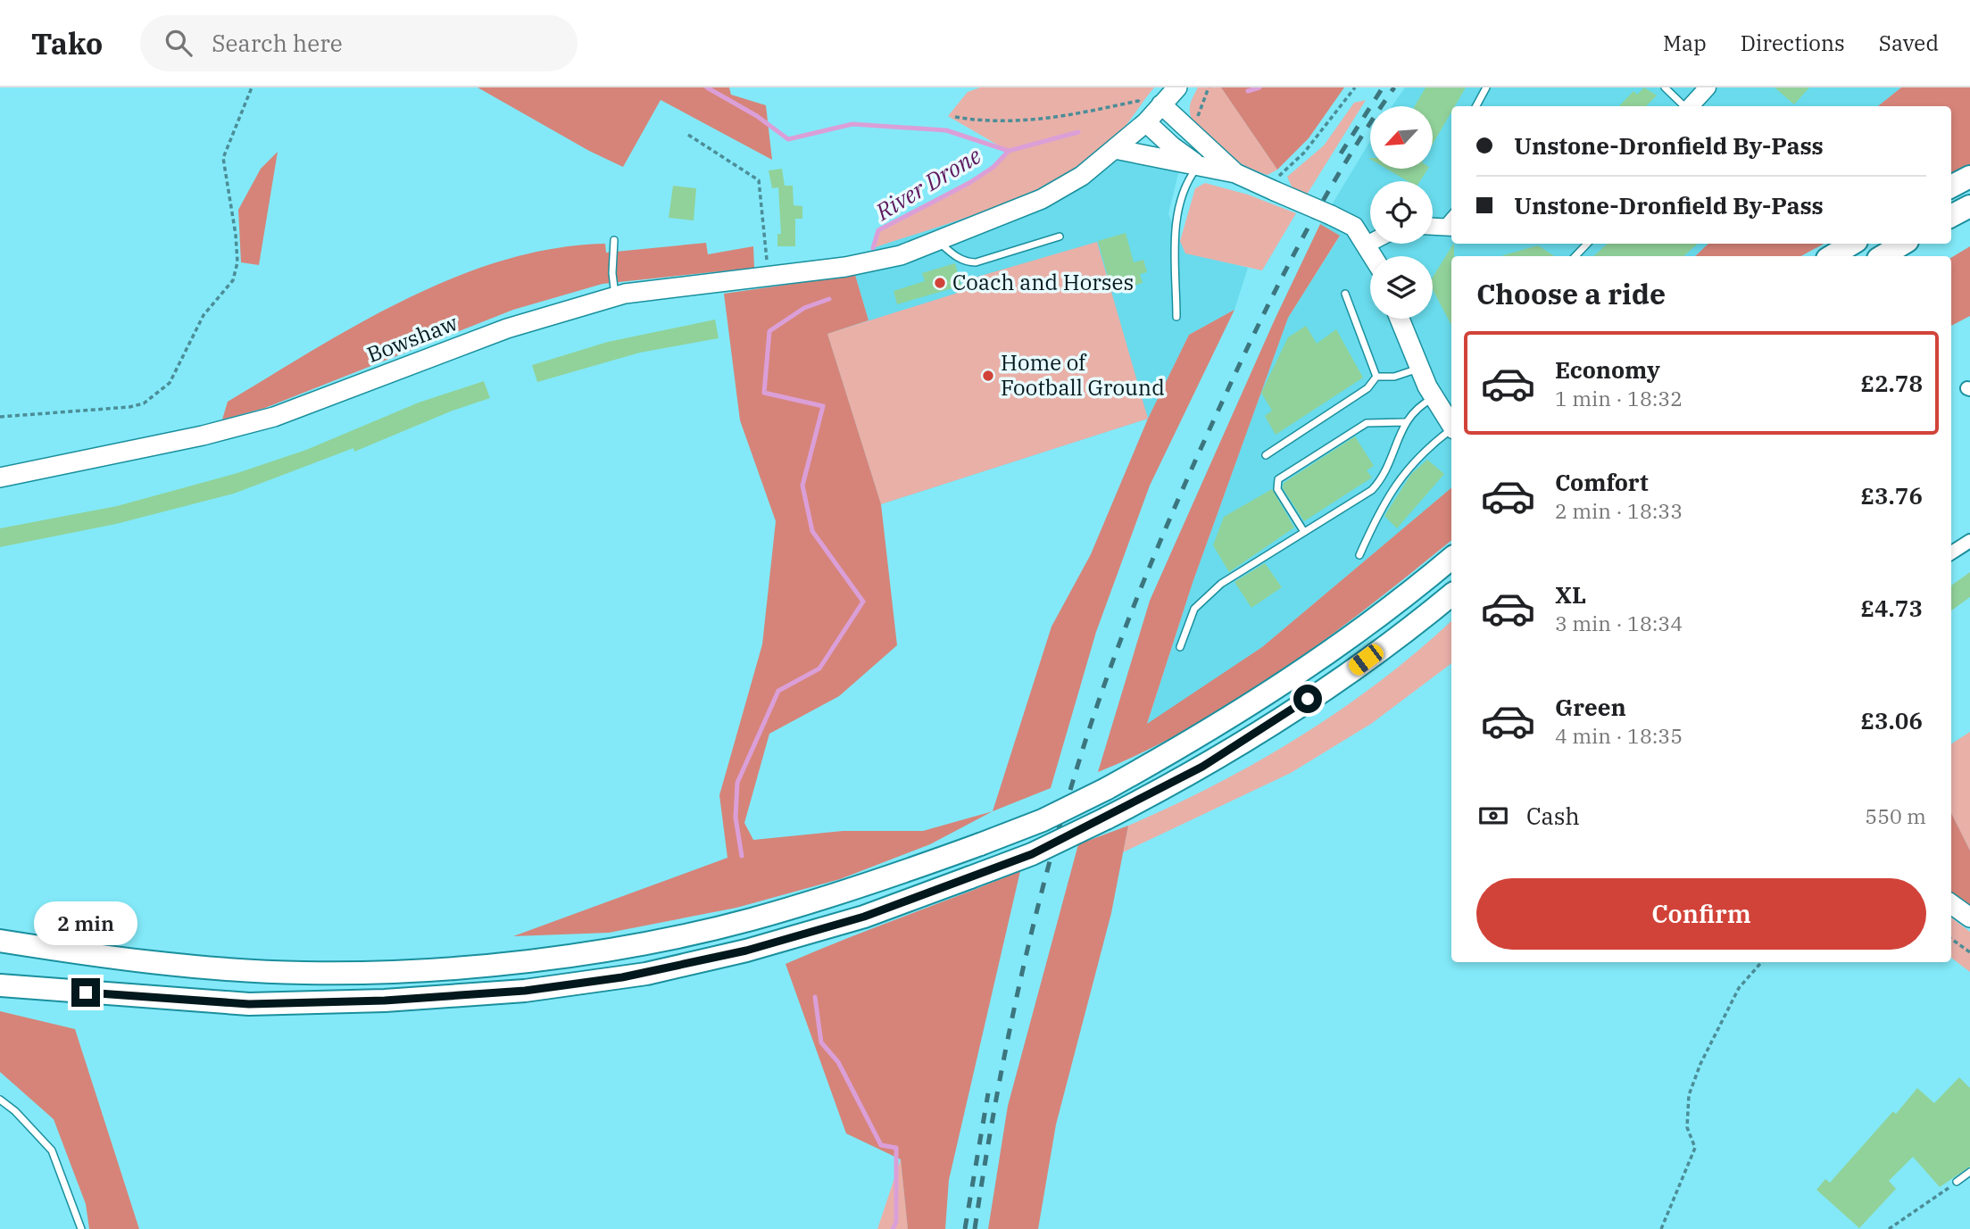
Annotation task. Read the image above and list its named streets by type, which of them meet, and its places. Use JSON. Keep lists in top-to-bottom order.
{
  "streets": {
    "main road": ["Bowshaw"]
  },
  "water": ["River Drone"],
  "places": ["Coach and Horses", "Home of Football Ground"],
  "north": "bottom left",
  "page": {
    "header": "Tako",
    "search": "Search here",
    "nav": ["Map", "Directions", "Saved"],
    "banner": ["Unstone-Dronfield By-Pass", "Unstone-Dronfield By-Pass"],
    "heading": "Choose a ride",
    "list": [
      {
        "name": "Economy",
        "note": "1 min · 18:32",
        "value": "£2.78"
      },
      {
        "name": "Comfort",
        "note": "2 min · 18:33",
        "value": "£3.76"
      },
      {
        "name": "XL",
        "note": "3 min · 18:34",
        "value": "£4.73"
      },
      {
        "name": "Green",
        "note": "4 min · 18:35",
        "value": "£3.06"
      }
    ],
    "pay": ["Cash", "550 m"],
    "buttons": "Confirm",
    "bubble": "2 min"
  }
}
